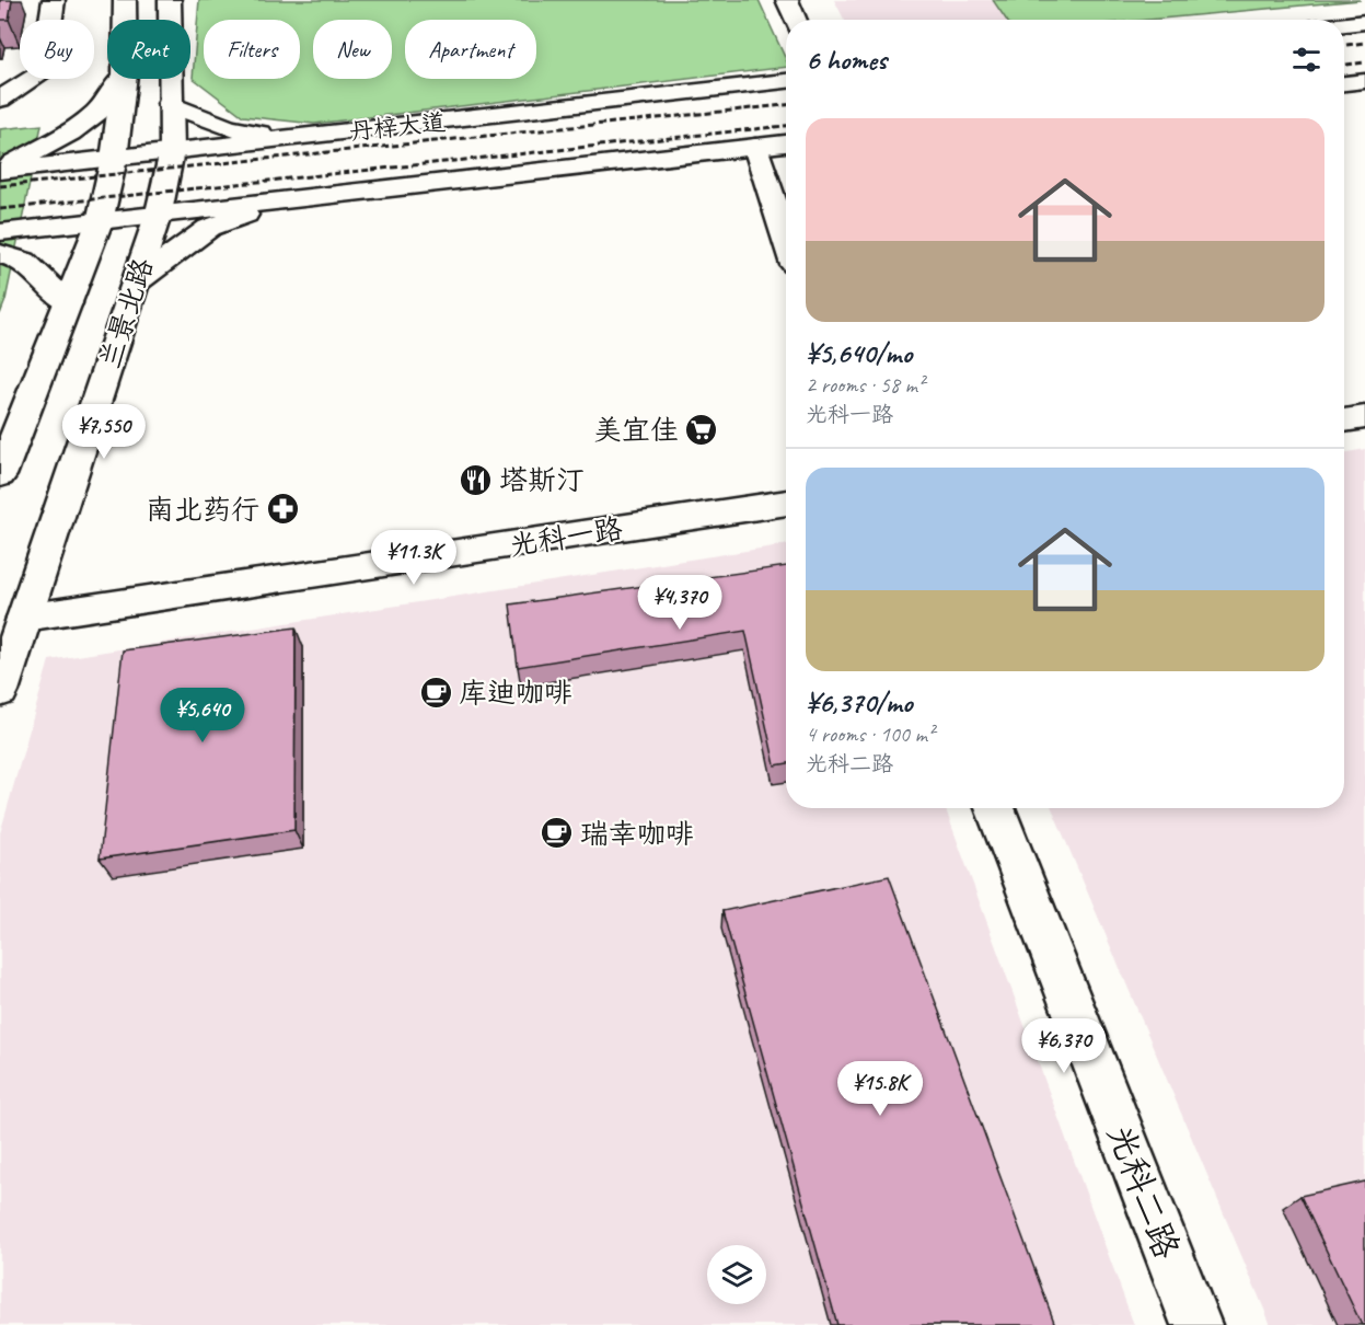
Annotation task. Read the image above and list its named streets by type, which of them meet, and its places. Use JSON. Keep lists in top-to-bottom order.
{
  "streets": {
    "main road": [
      "丹梓大道",
      "兰景北路",
      "光科一路",
      "光科二路"
    ]
  },
  "crossings": [
    ["丹梓大道", "兰景北路"],
    ["兰景北路", "光科一路"]
  ],
  "places": {
    "supermarket": ["美宜佳"],
    "restaurant": ["塔斯汀"],
    "pharmacy": ["南北药行"],
    "cafe": ["库迪咖啡", "瑞幸咖啡"]
  },
  "page": {
    "chip": [
      "Buy",
      "Rent",
      "Filters",
      "New",
      "Apartment"
    ],
    "heading": "6 homes",
    "list": [
      {
        "name": "¥5,640/mo",
        "note": "2 rooms · 58 m² · 光科一路"
      },
      {
        "name": "¥6,370/mo",
        "note": "4 rooms · 100 m² · 光科二路"
      }
    ],
    "price": [
      "¥7,550",
      "¥11.3K",
      "¥4,370",
      "¥5,640",
      "¥6,370",
      "¥15.8K"
    ]
  }
}
